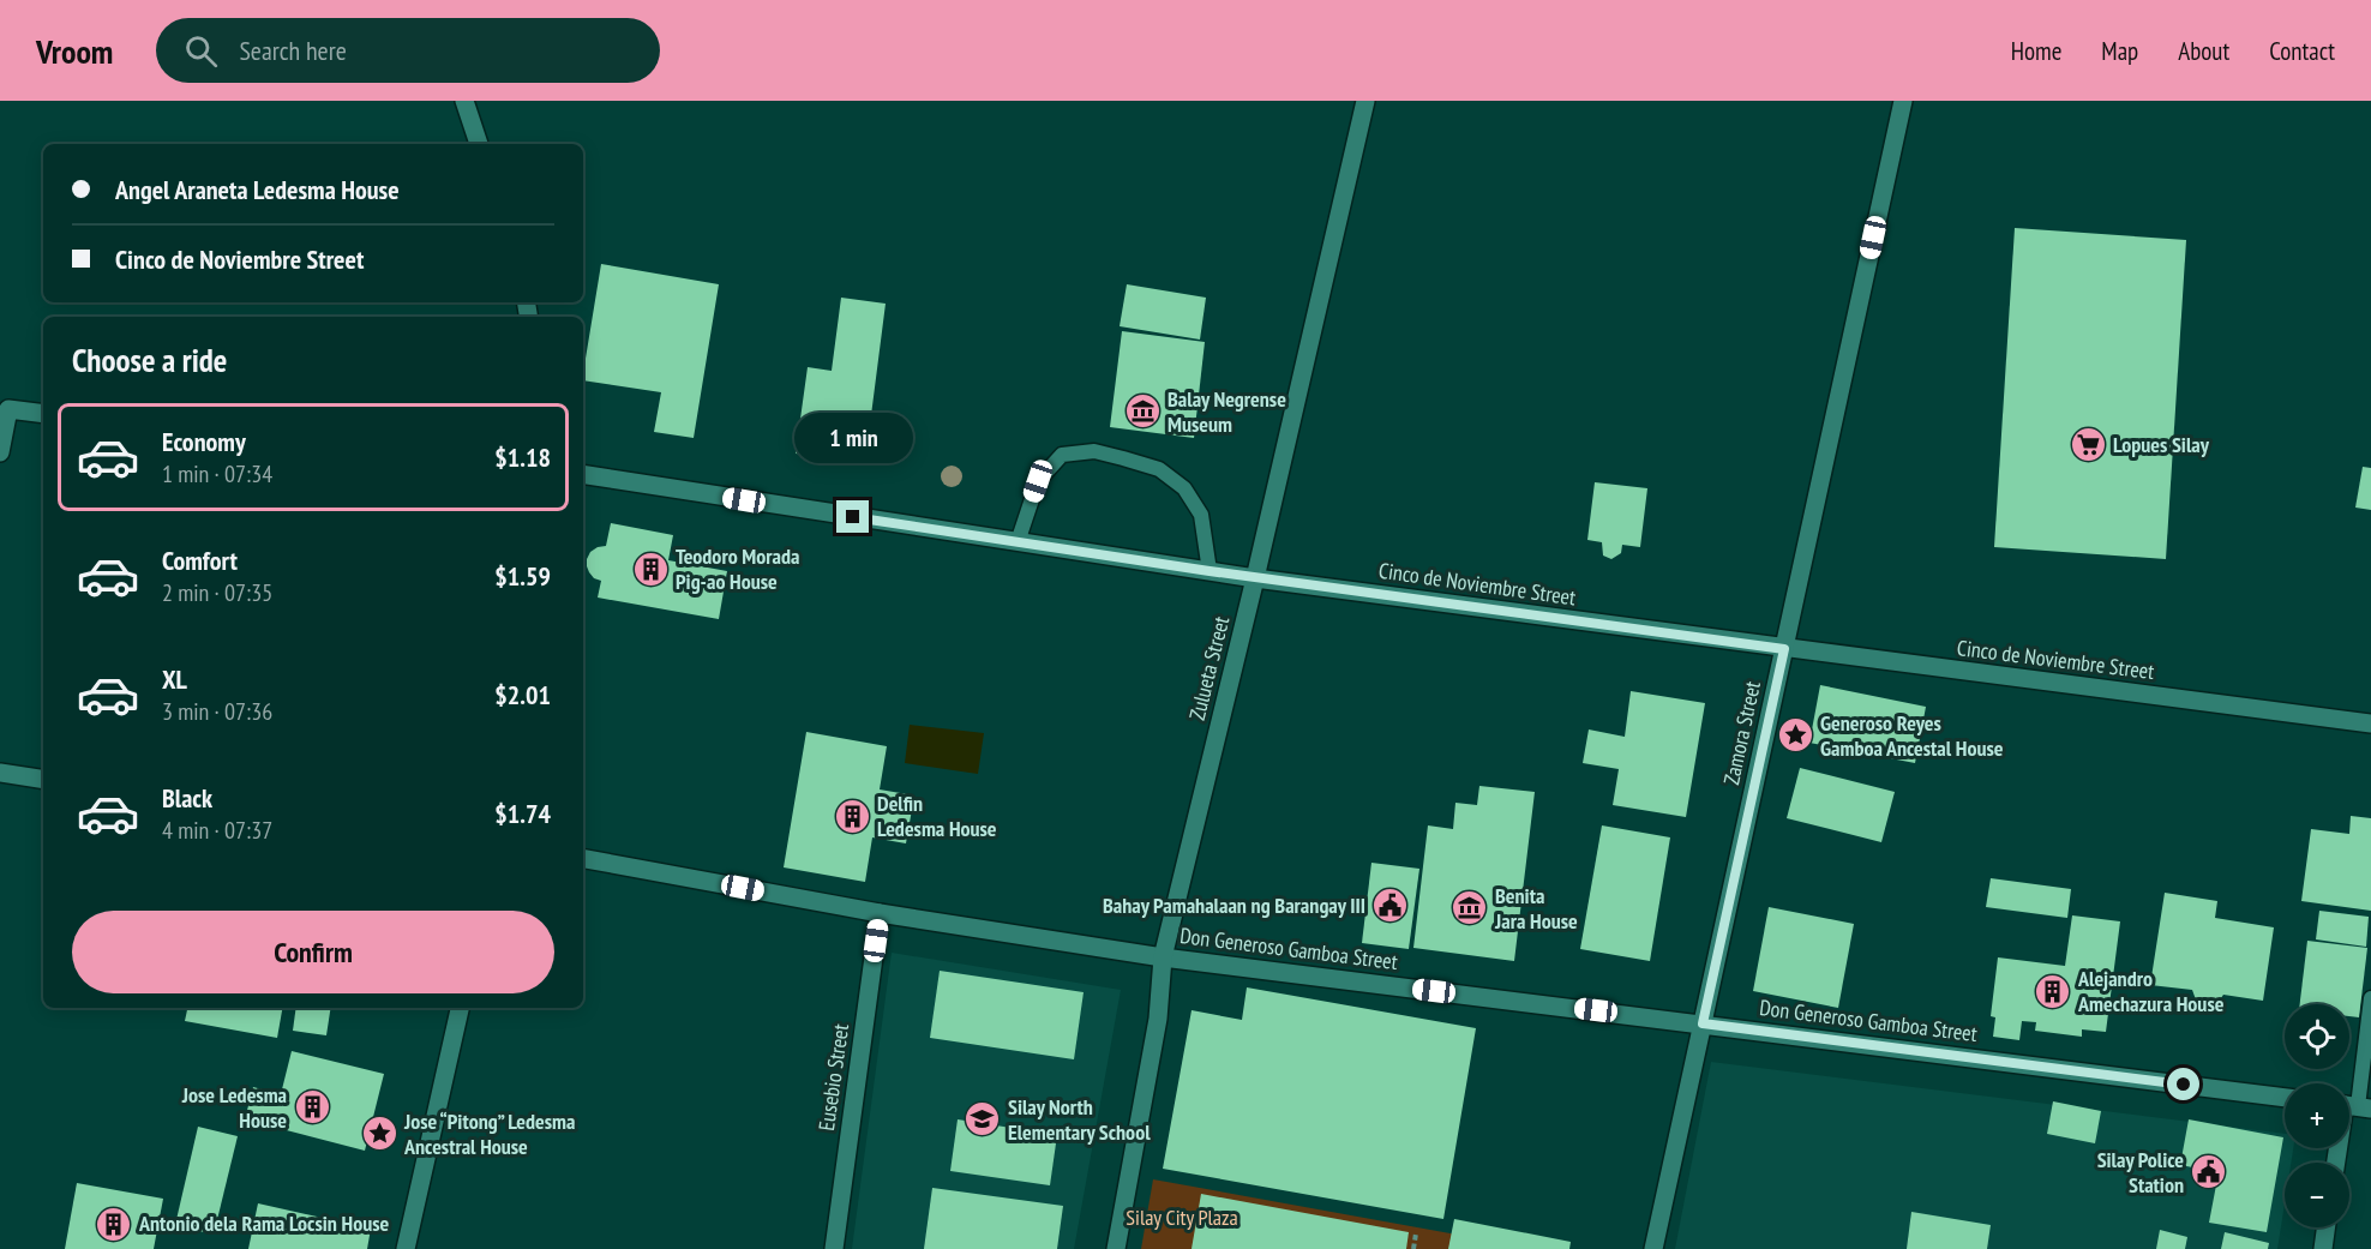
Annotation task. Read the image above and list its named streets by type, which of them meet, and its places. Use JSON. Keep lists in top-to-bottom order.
{
  "streets": {
    "street": [
      "Cinco de Noviembre Street",
      "Zulueta Street",
      "Zamora Street",
      "Don Generoso Gamboa Street",
      "Eusebio Street"
    ]
  },
  "crossings": [
    ["Cinco de Noviembre Street", "Zulueta Street"],
    ["Cinco de Noviembre Street", "Zamora Street"],
    ["Zulueta Street", "Don Generoso Gamboa Street"],
    ["Zamora Street", "Don Generoso Gamboa Street"],
    ["Don Generoso Gamboa Street", "Eusebio Street"]
  ],
  "parks": ["Silay City Plaza"],
  "places": {
    "museum": ["Balay Negrense Museum", "Benita Jara House"],
    "supermarket": ["Lopues Silay"],
    "building": [
      "Teodoro Morada Pig-ao House",
      "Delfin Ledesma House",
      "Alejandro Amechazura House",
      "Jose Ledesma House",
      "Antonio dela Rama Locsin House"
    ],
    "place": ["Generoso Reyes Gamboa Ancestal House", "Jose “Pitong” Ledesma Ancestral House"],
    "public building": ["Bahay Pamahalaan ng Barangay III", "Silay Police Station"],
    "school or university": ["Silay North Elementary School"]
  },
  "page": {
    "header": "Vroom",
    "search": "Search here",
    "nav": [
      "Home",
      "Map",
      "About",
      "Contact"
    ],
    "banner": ["Angel Araneta Ledesma House", "Cinco de Noviembre Street"],
    "heading": "Choose a ride",
    "list": [
      {
        "name": "Economy",
        "note": "1 min · 07:34",
        "value": "$1.18"
      },
      {
        "name": "Comfort",
        "note": "2 min · 07:35",
        "value": "$1.59"
      },
      {
        "name": "XL",
        "note": "3 min · 07:36",
        "value": "$2.01"
      },
      {
        "name": "Black",
        "note": "4 min · 07:37",
        "value": "$1.74"
      }
    ],
    "bubble": "1 min",
    "buttons": "Confirm",
    "map_buttons": ["+", "−"]
  }
}
